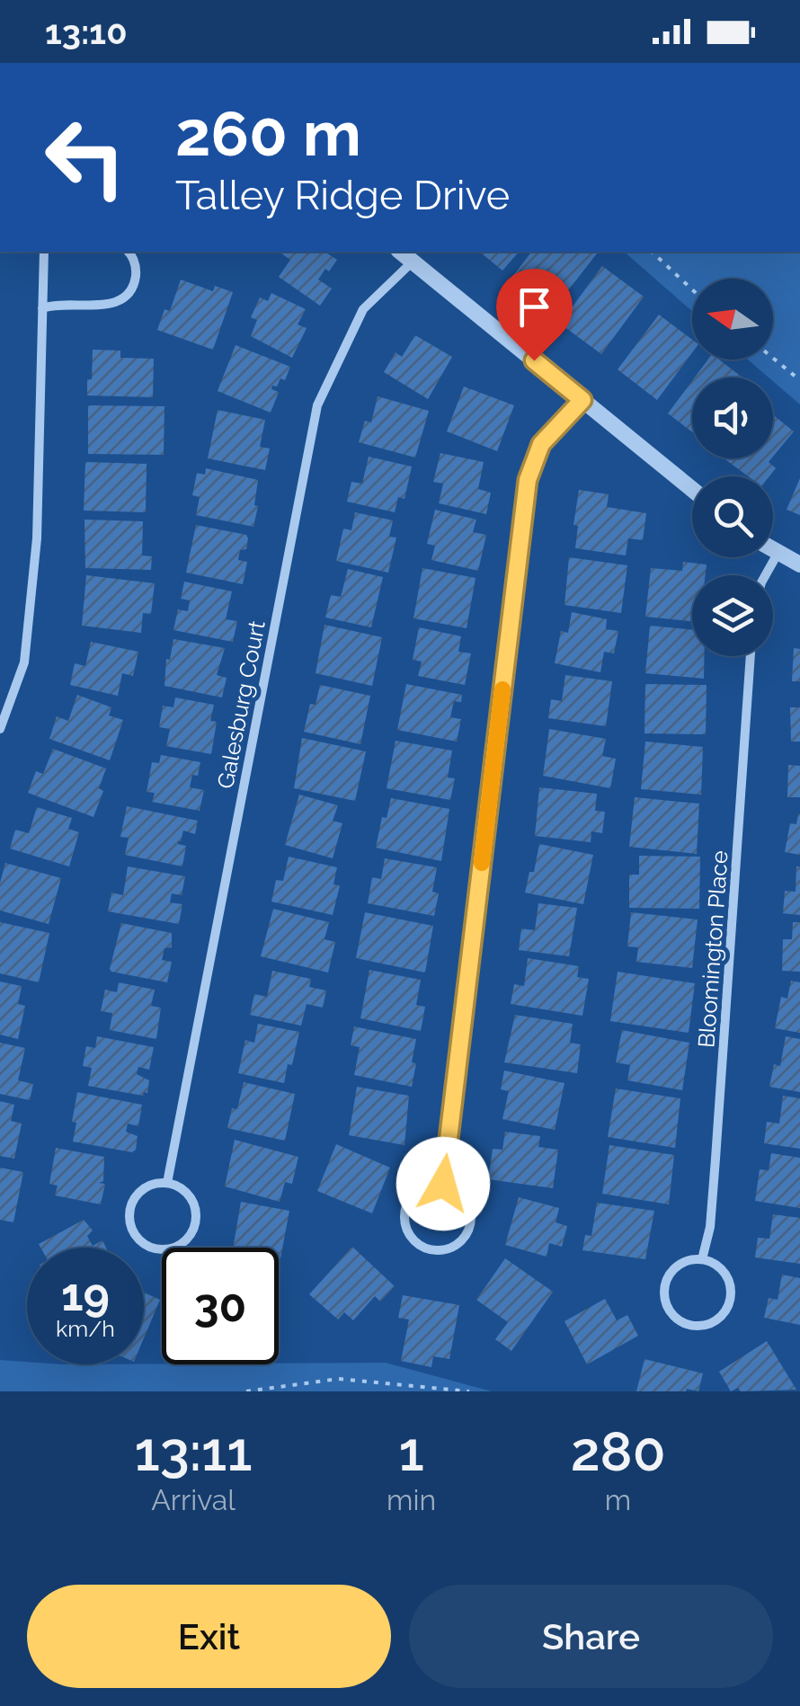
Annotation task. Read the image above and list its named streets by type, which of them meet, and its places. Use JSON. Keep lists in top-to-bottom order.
{
  "streets": {
    "street": ["Galesburg Court", "Bloomington Place"]
  },
  "north": "left",
  "page": {
    "status": "13:10",
    "turn": ["260 m", "Talley Ridge Drive"],
    "speed": "19 km/h",
    "limit": "30",
    "eta": [
      "13:11",
      "Arrival",
      "1",
      "min",
      "280",
      "m"
    ],
    "buttons": ["Exit", "Share"]
  }
}
